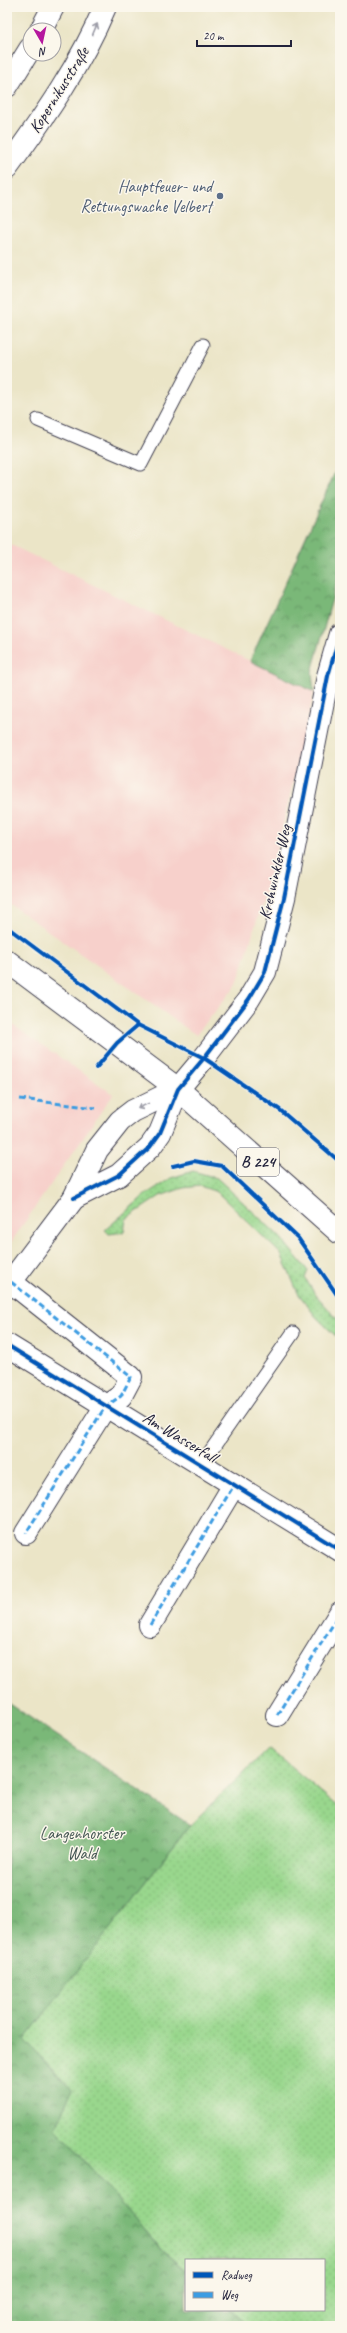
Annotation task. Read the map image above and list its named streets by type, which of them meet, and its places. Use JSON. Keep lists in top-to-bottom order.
{
  "streets": {
    "street": [
      "Kopernikusstraße",
      "Krehwinkler Weg",
      "B 224",
      "Am Wasserfall"
    ]
  },
  "crossings": [
    ["Krehwinkler Weg", "B 224"]
  ],
  "one_way": ["Kopernikusstraße"],
  "parks": ["Langenhorster Wald"],
  "places": ["Hauptfeuer- und Rettungswache Velbert"],
  "legend": ["Radweg", "Weg"],
  "scale_bar": "20 m",
  "north": "bottom"
}
